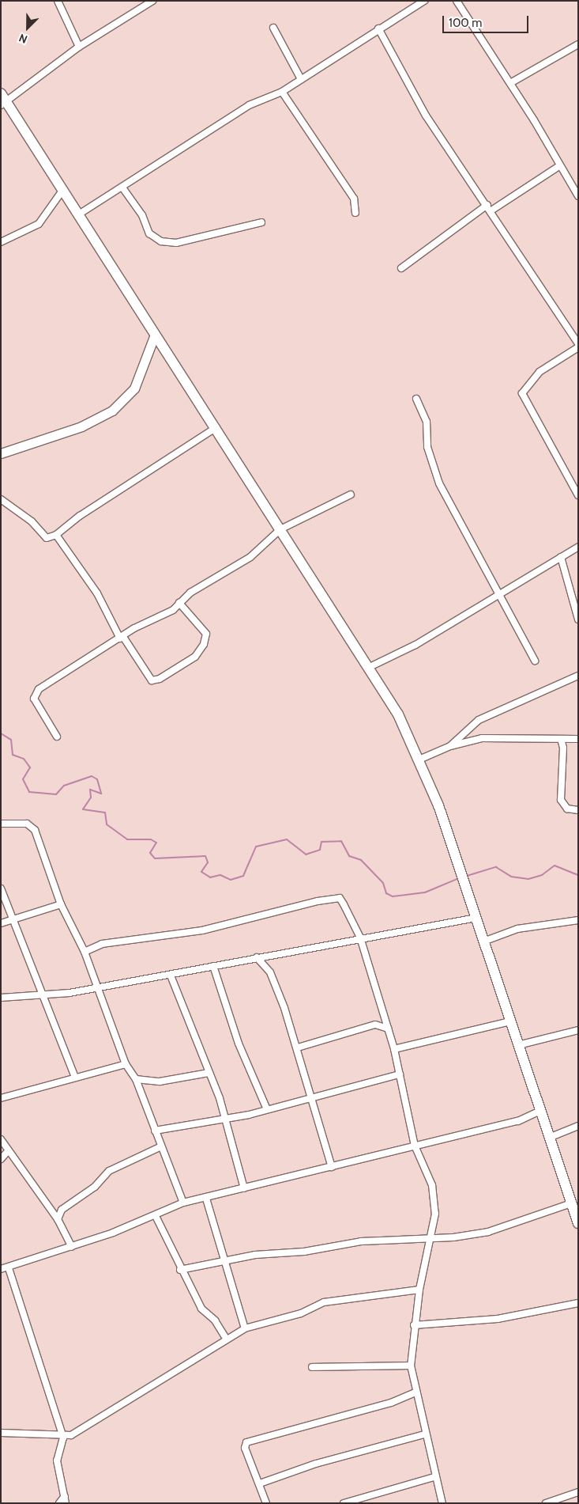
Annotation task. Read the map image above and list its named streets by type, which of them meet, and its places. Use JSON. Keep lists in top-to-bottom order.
{
  "scale_bar": "100 m",
  "north": "bottom left"
}
